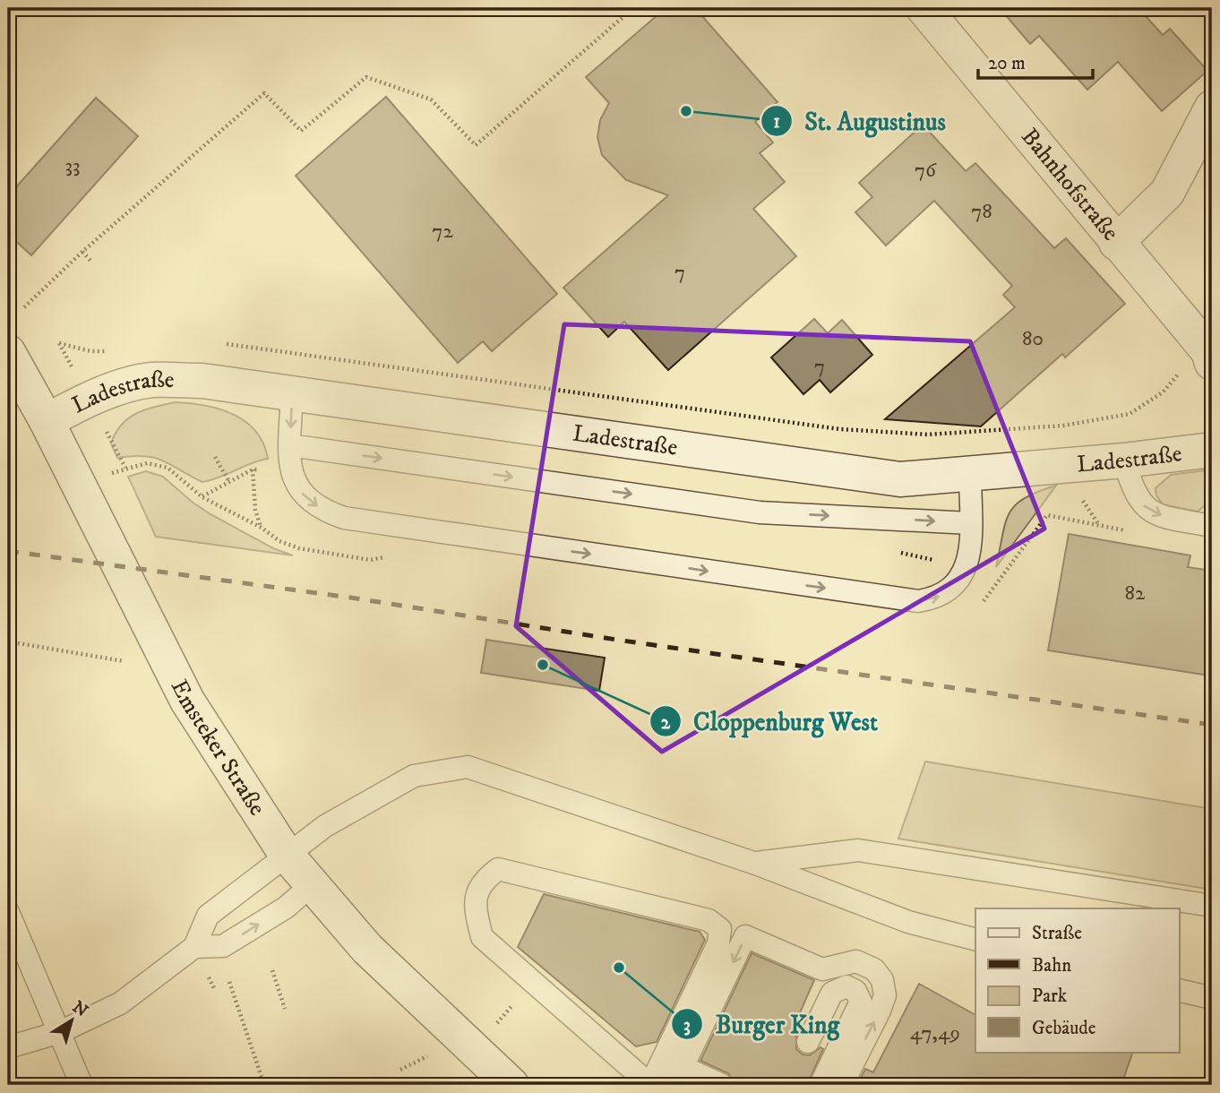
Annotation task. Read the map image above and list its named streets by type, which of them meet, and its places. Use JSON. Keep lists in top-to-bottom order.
{
  "streets": {
    "street": ["Bahnhofstraße", "Ladestraße", "Emsteker Straße"]
  },
  "crossings": [
    ["Ladestraße", "Emsteker Straße"]
  ],
  "places": ["St. Augustinus", "Cloppenburg West", "Burger King"],
  "house_numbers": [
    "33",
    "76",
    "78",
    "72",
    "7",
    "80",
    "7",
    "82",
    "47,49"
  ],
  "legend": [
    "Straße",
    "Bahn",
    "Park",
    "Gebäude"
  ],
  "scale_bar": "20 m",
  "north": "top right"
}
